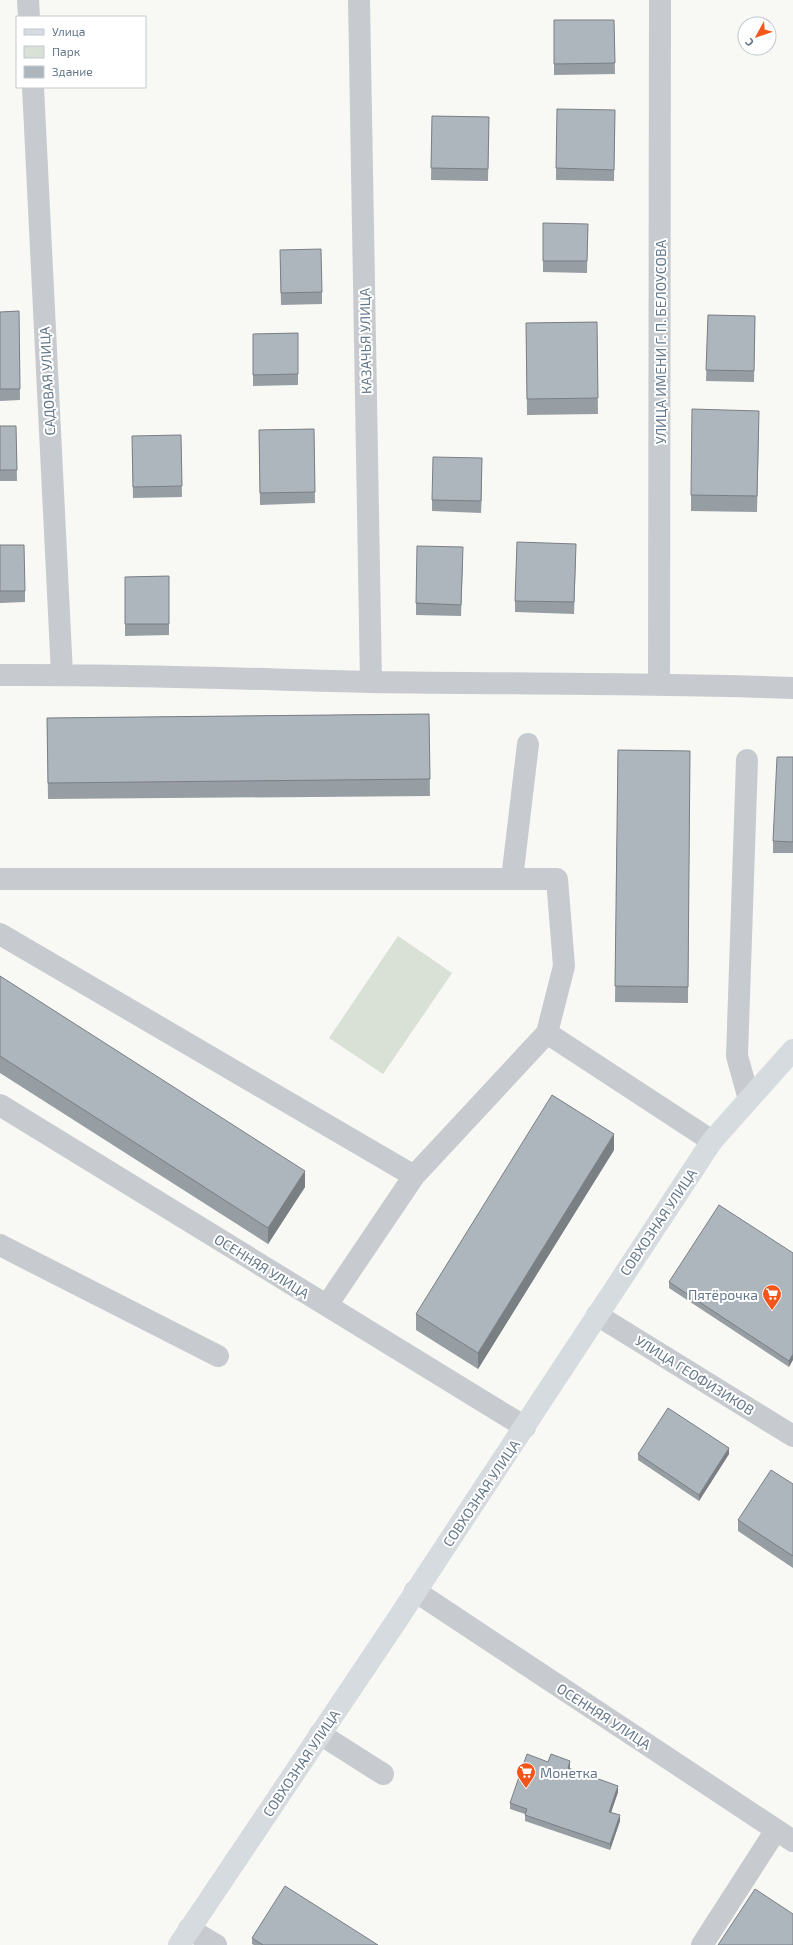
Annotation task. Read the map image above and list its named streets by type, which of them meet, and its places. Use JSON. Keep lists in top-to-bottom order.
{
  "streets": {
    "main road": ["СОВХОЗНАЯ УЛИЦА"],
    "street": [
      "КАЗАЧЬЯ УЛИЦА",
      "УЛИЦА ИМЕНИ Г. П. БЕЛОУСОВА",
      "САДОВАЯ УЛИЦА",
      "ОСЕННЯЯ УЛИЦА",
      "УЛИЦА ГЕОФИЗИКОВ"
    ]
  },
  "crossings": [
    ["СОВХОЗНАЯ УЛИЦА", "ОСЕННЯЯ УЛИЦА"],
    ["СОВХОЗНАЯ УЛИЦА", "УЛИЦА ГЕОФИЗИКОВ"]
  ],
  "places": {
    "supermarket": ["Пятёрочка", "Монетка"]
  },
  "legend": ["Улица", "Парк", "Здание"],
  "north": "bottom left"
}
